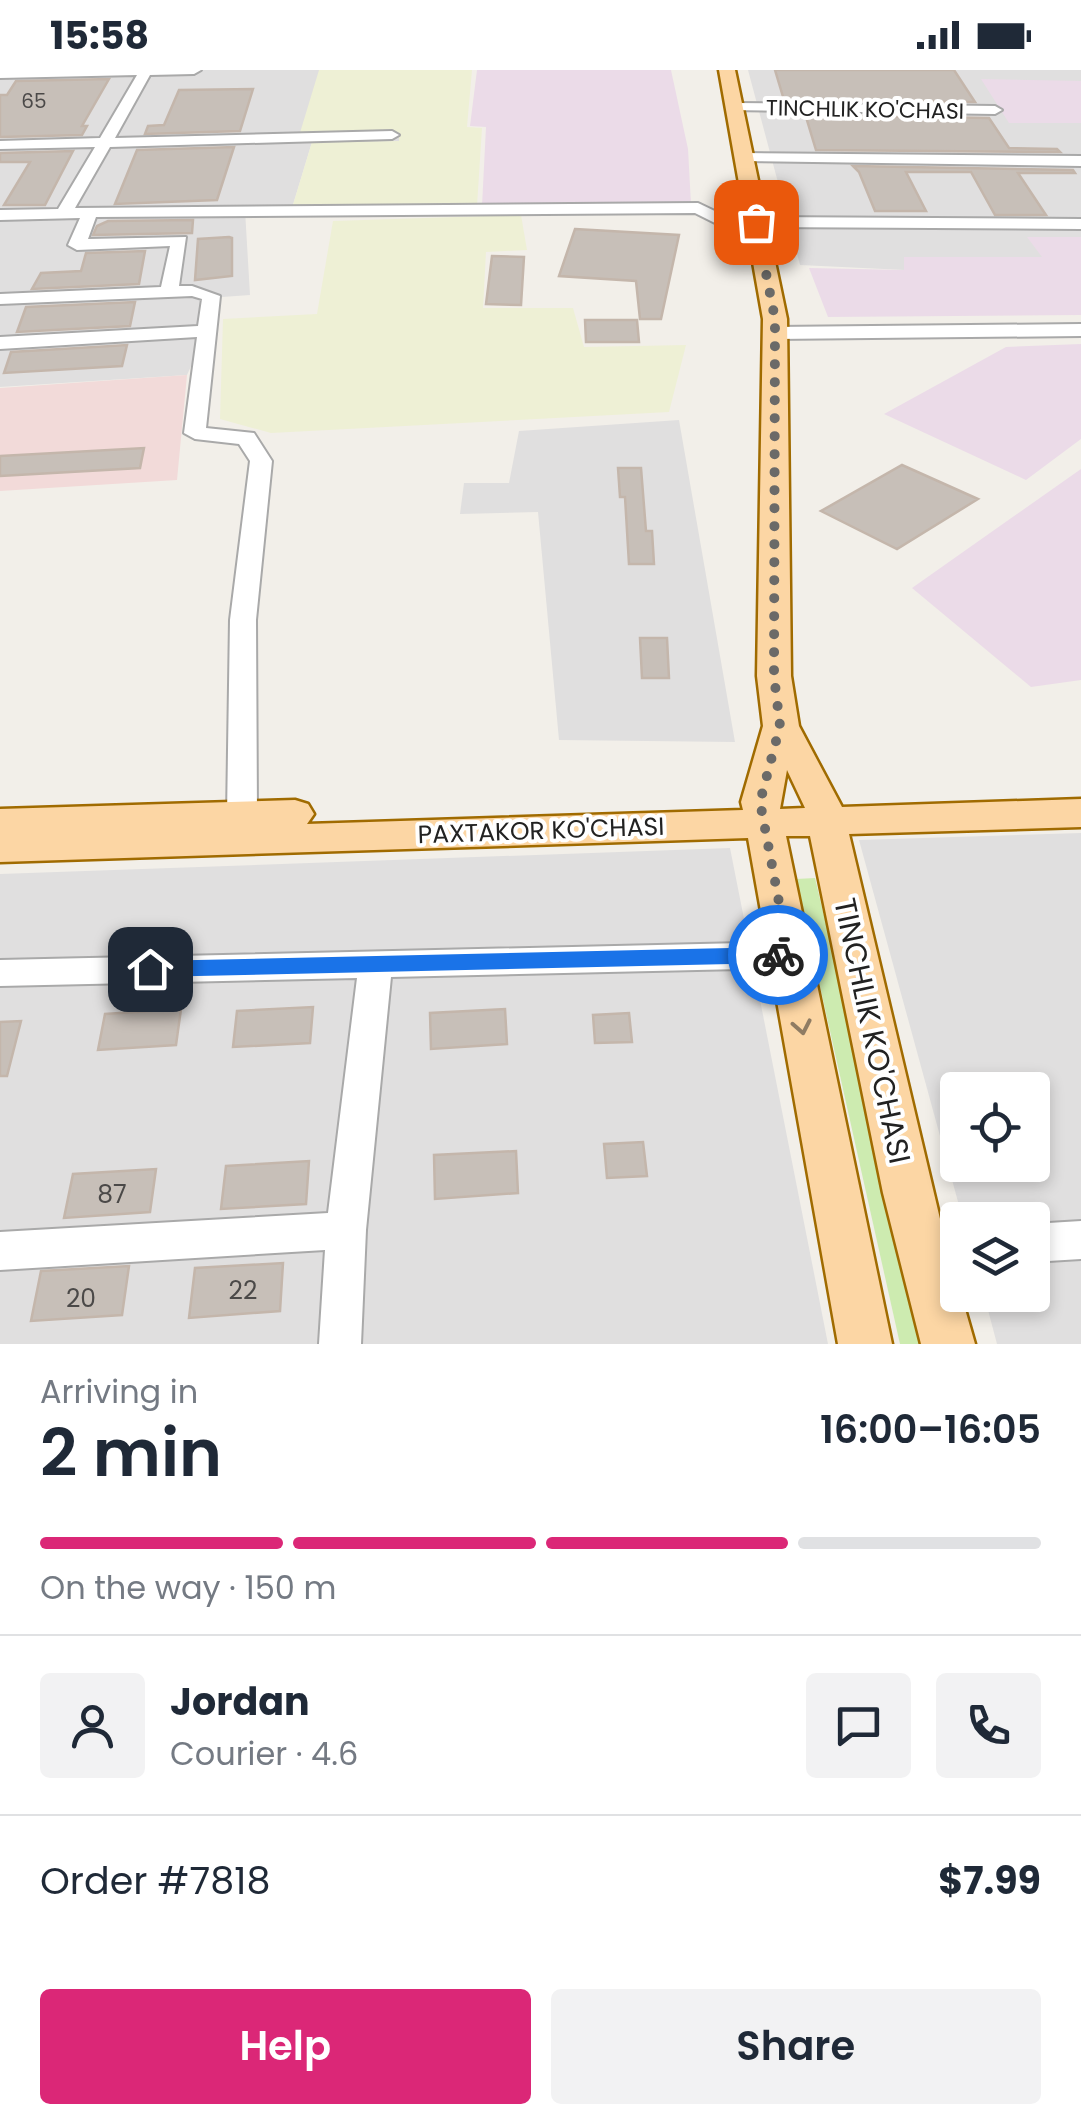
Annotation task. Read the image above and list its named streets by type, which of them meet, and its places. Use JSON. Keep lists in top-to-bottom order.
{
  "streets": {
    "main road": ["TINCHLIK KO'CHASI", "PAXTAKOR KO'CHASI"]
  },
  "crossings": [
    ["TINCHLIK KO'CHASI", "PAXTAKOR KO'CHASI"]
  ],
  "house_numbers": [
    "65",
    "87",
    "22",
    "20"
  ],
  "page": {
    "status": "15:58",
    "heading": ["2 min", "Arriving in", "16:00–16:05"],
    "panel": [
      "Jordan",
      "Courier · 4.6",
      "Order #7818",
      "$7.99"
    ],
    "bar": "On the way · 150 m",
    "buttons": ["Help", "Share"]
  }
}
